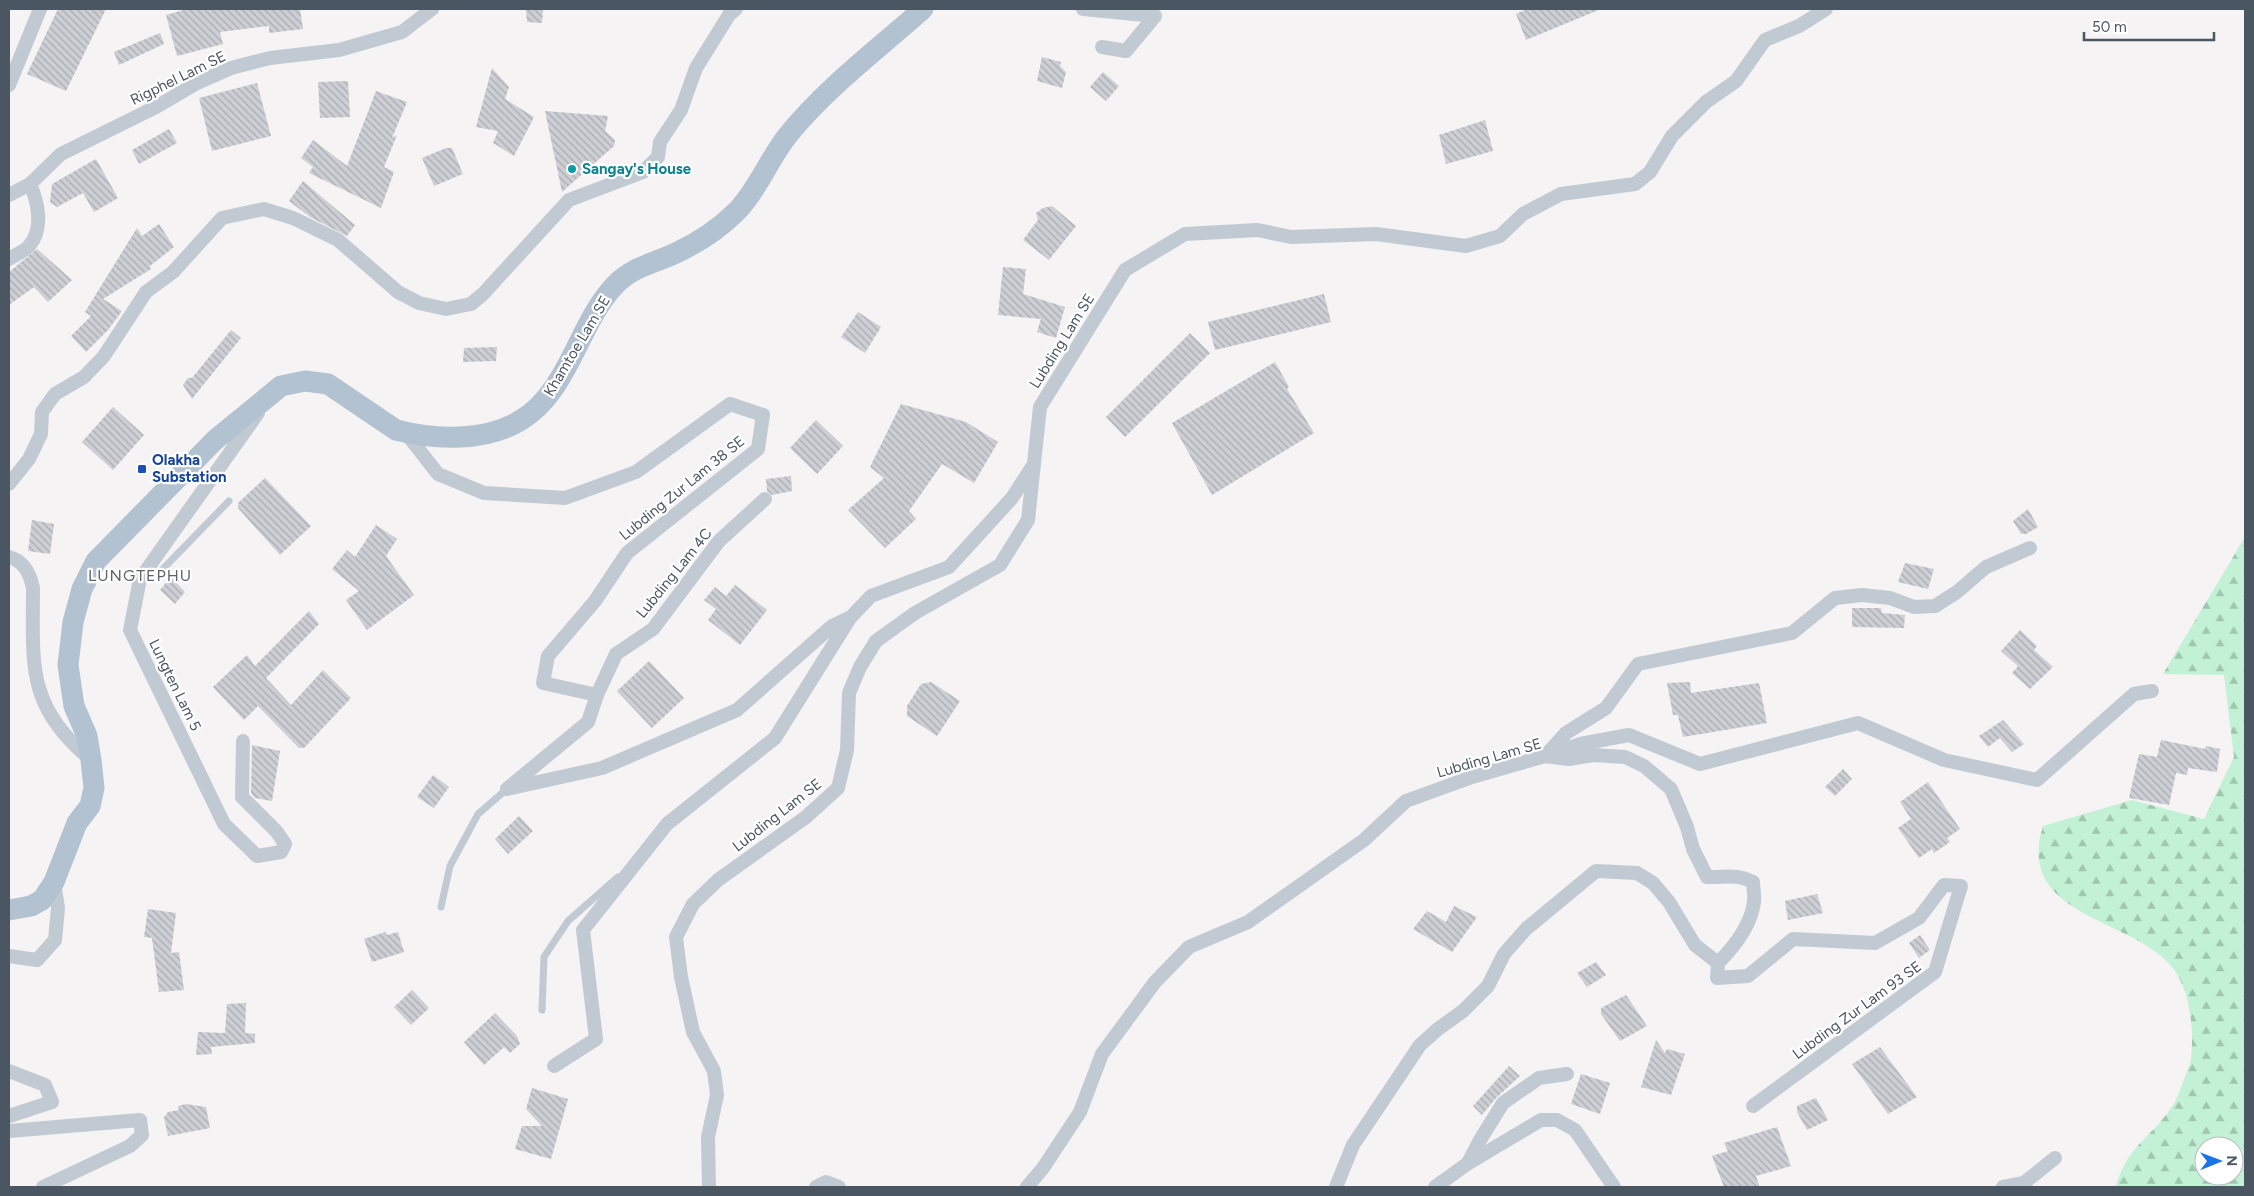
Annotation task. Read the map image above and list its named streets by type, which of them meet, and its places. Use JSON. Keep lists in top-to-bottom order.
{
  "streets": {
    "main road": ["Khamtoe Lam SE"],
    "street": [
      "Rigphel Lam SE",
      "Lubding Lam SE",
      "Lubding Zur Lam 38 SE",
      "Lubding Lam 4C",
      "Lungten Lam 5",
      "Lubding Zur Lam 93 SE"
    ]
  },
  "crossings": [
    ["Lubding Lam SE", "Lubding Zur Lam 93 SE"],
    ["Khamtoe Lam SE", "Lubding Zur Lam 38 SE"],
    ["Khamtoe Lam SE", "Lungten Lam 5"],
    ["Lubding Zur Lam 38 SE", "Lubding Lam 4C"]
  ],
  "districts": ["LUNGTEPHU"],
  "places": {
    "other": ["Sangay's House"],
    "transit": ["Olakha Substation"]
  },
  "scale_bar": "50 m",
  "north": "right"
}
